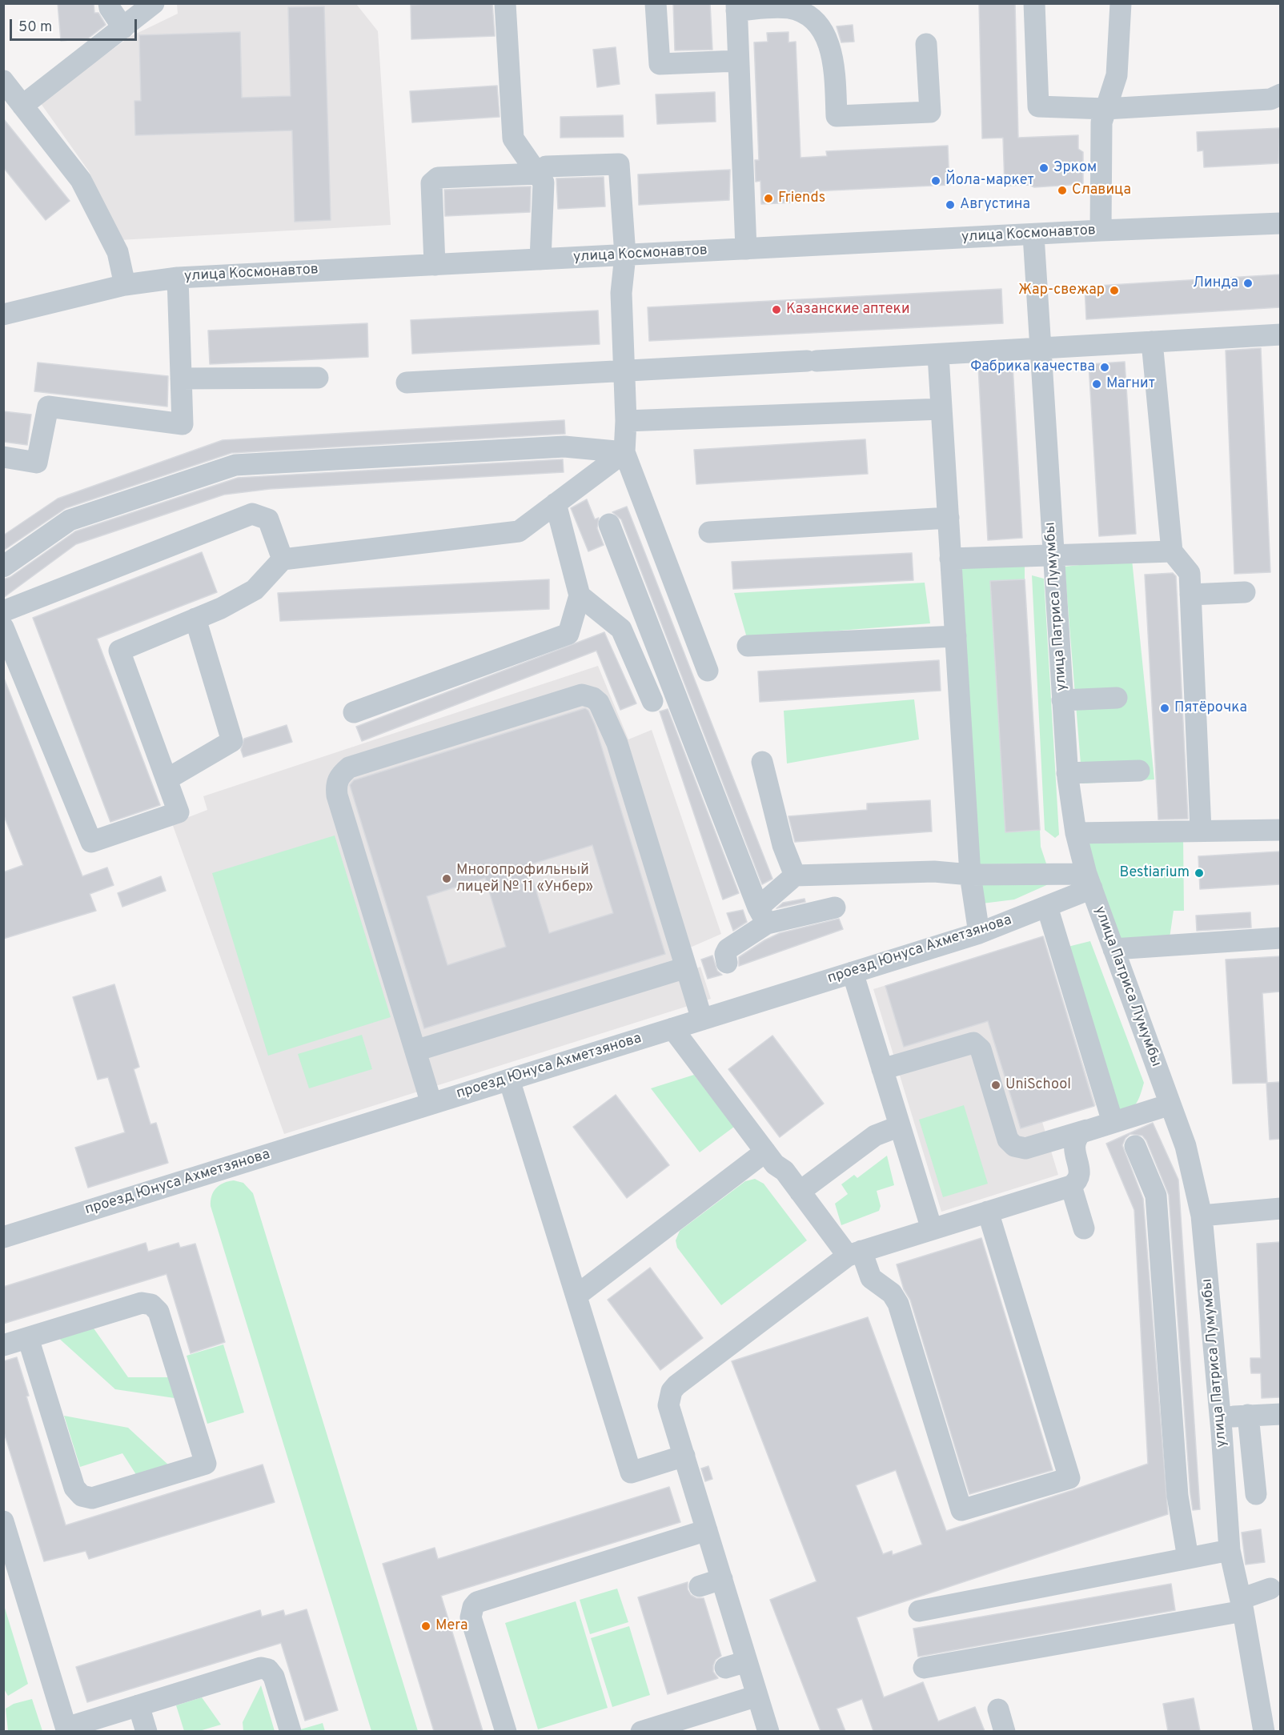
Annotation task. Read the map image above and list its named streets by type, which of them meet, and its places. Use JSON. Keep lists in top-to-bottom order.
{
  "streets": {
    "street": ["улица Космонавтов", "улица Патриса Лумумбы", "проезд Юнуса Ахметзянова"]
  },
  "crossings": [
    ["улица Космонавтов", "улица Патриса Лумумбы"],
    ["улица Патриса Лумумбы", "проезд Юнуса Ахметзянова"]
  ],
  "places": [
    "Эрком",
    "Йола-маркет",
    "Славица",
    "Friends",
    "Августина",
    "Линда",
    "Жар-свежар",
    "Казанские аптеки",
    "Фабрика качества",
    "Магнит",
    "Пятёрочка",
    "Bestiarium",
    "Многопрофильный лицей № 11 «Унбер»",
    "UniSchool",
    "Mera"
  ],
  "scale_bar": "50 m"
}
